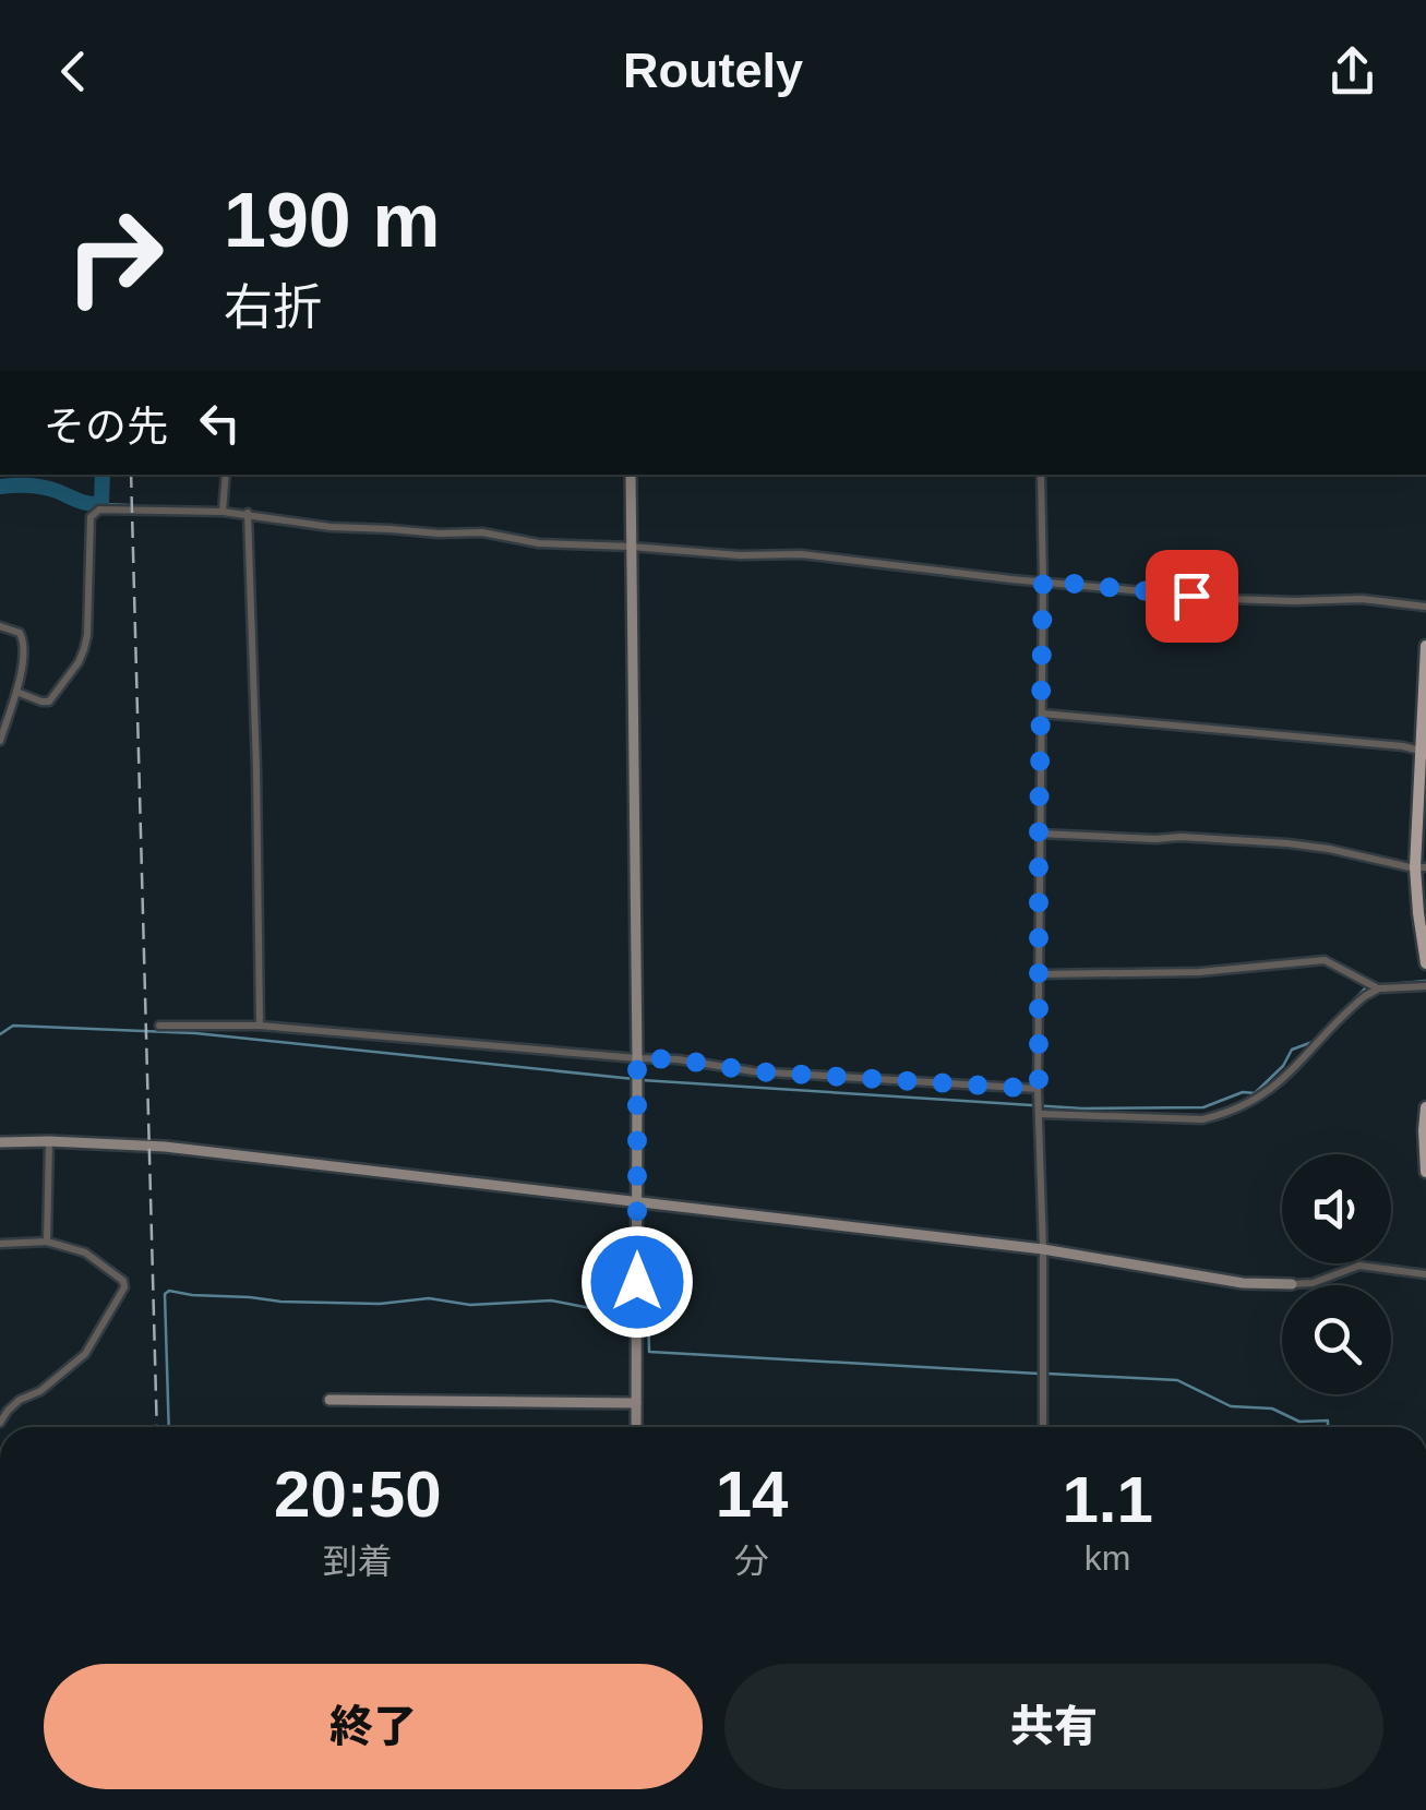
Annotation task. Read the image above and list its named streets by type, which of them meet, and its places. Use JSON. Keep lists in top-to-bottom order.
{
  "page": {
    "header": "Routely",
    "turn": ["190 m", "右折"],
    "then": "その先",
    "eta": [
      "20:50",
      "到着",
      "14",
      "分",
      "1.1",
      "km"
    ],
    "buttons": ["終了", "共有"]
  }
}
